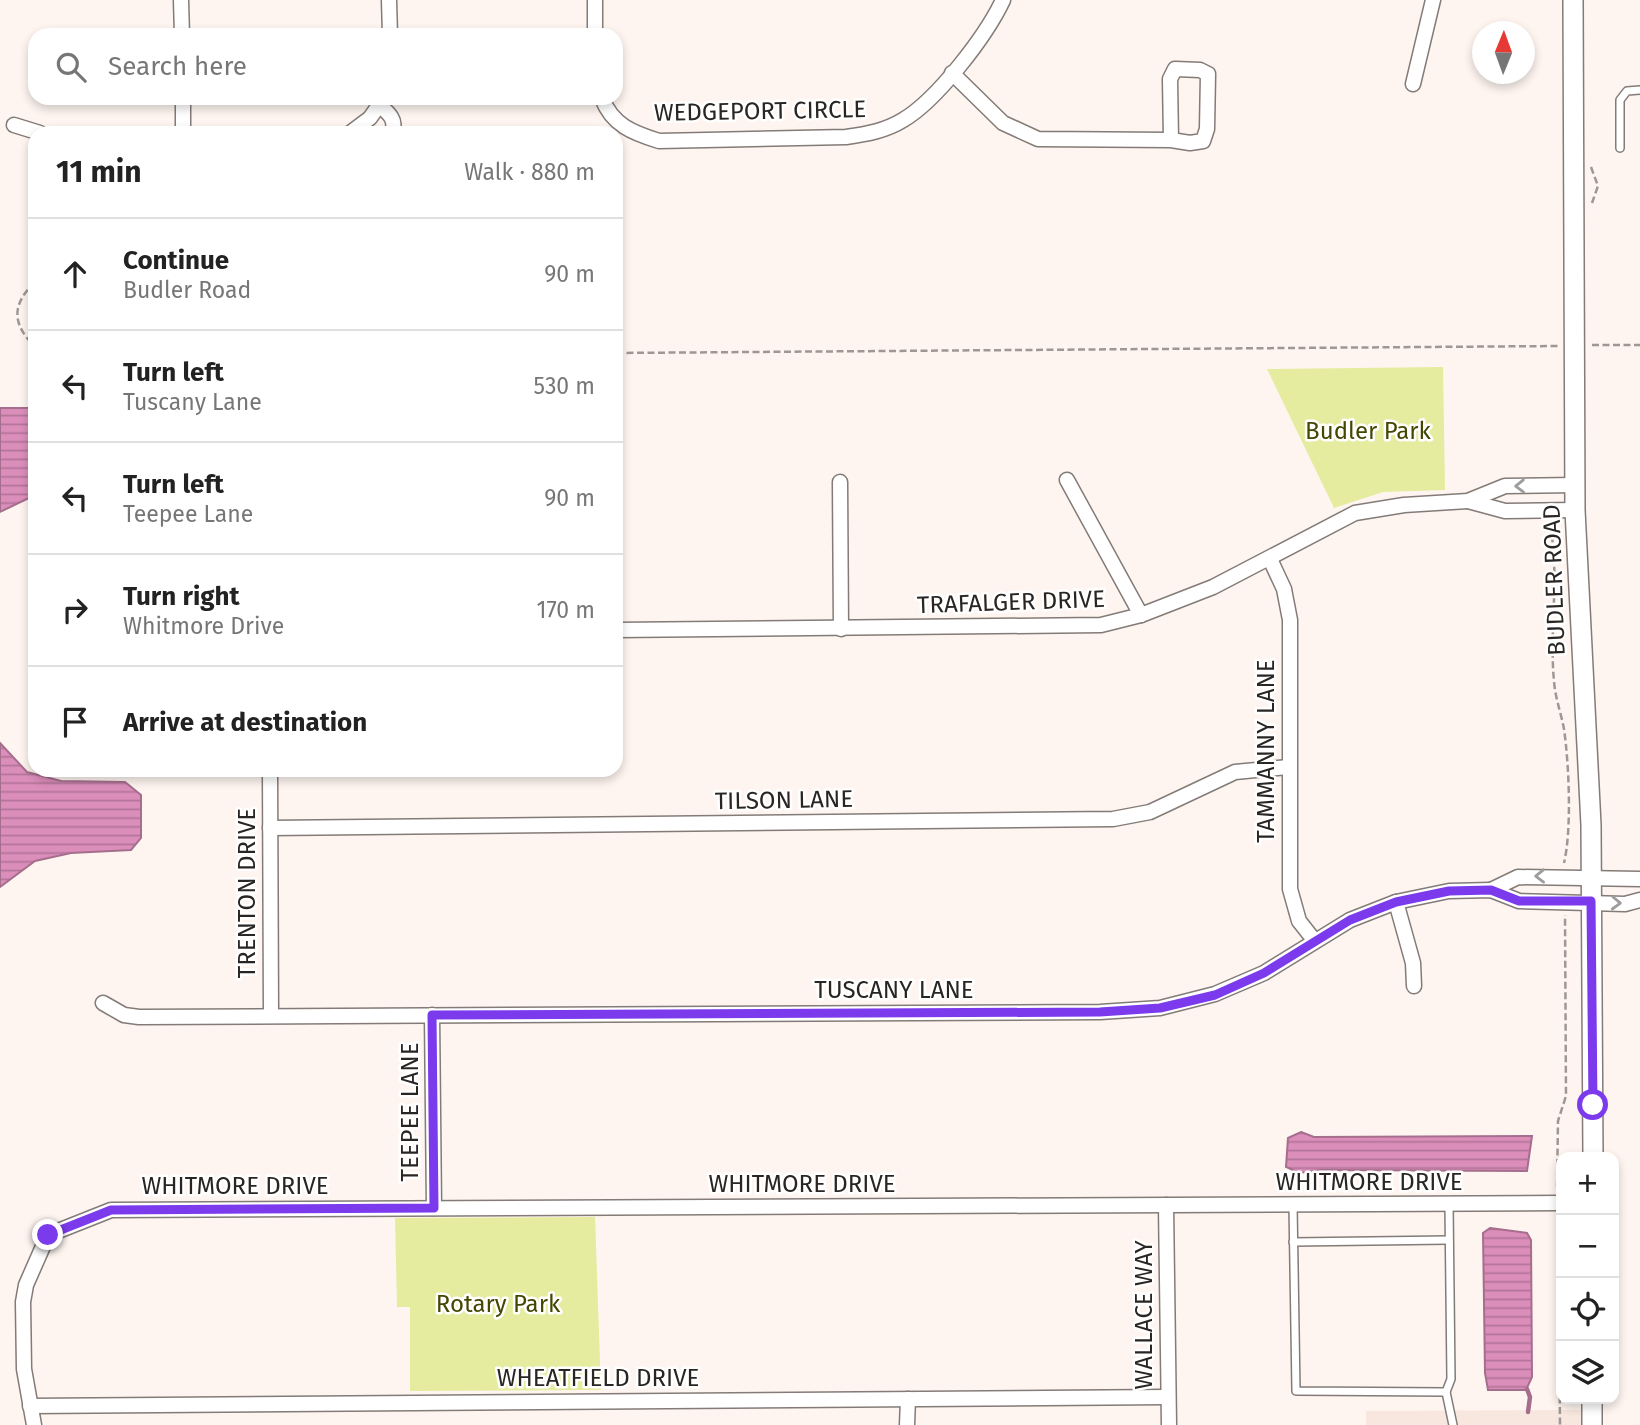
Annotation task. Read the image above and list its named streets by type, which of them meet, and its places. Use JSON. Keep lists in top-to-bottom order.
{
  "streets": {
    "street": [
      "WEDGEPORT CIRCLE",
      "BUDLER ROAD",
      "TRAFALGER DRIVE",
      "TAMMANNY LANE",
      "TILSON LANE",
      "TRENTON DRIVE",
      "TUSCANY LANE",
      "TEEPEE LANE",
      "WHITMORE DRIVE",
      "WALLACE WAY",
      "WHEATFIELD DRIVE"
    ]
  },
  "crossings": [
    ["BUDLER ROAD", "TRAFALGER DRIVE"],
    ["BUDLER ROAD", "TUSCANY LANE"],
    ["TRAFALGER DRIVE", "TAMMANNY LANE"],
    ["TAMMANNY LANE", "TILSON LANE"],
    ["TAMMANNY LANE", "TUSCANY LANE"],
    ["TILSON LANE", "TRENTON DRIVE"],
    ["TRENTON DRIVE", "TUSCANY LANE"],
    ["TUSCANY LANE", "TEEPEE LANE"],
    ["TEEPEE LANE", "WHITMORE DRIVE"],
    ["WHITMORE DRIVE", "WALLACE WAY"],
    ["WHITMORE DRIVE", "WHEATFIELD DRIVE"],
    ["WALLACE WAY", "WHEATFIELD DRIVE"]
  ],
  "parks": ["Budler Park", "Rotary Park"],
  "north": "top",
  "page": {
    "search": "Search here",
    "heading": ["11 min", "Walk · 880 m"],
    "list": [
      ["Continue", "Budler Road", "90 m"],
      ["Turn left", "Tuscany Lane", "530 m"],
      ["Turn left", "Teepee Lane", "90 m"],
      ["Turn right", "Whitmore Drive", "170 m"],
      "Arrive at destination"
    ],
    "map_buttons": ["+", "−"]
  }
}
